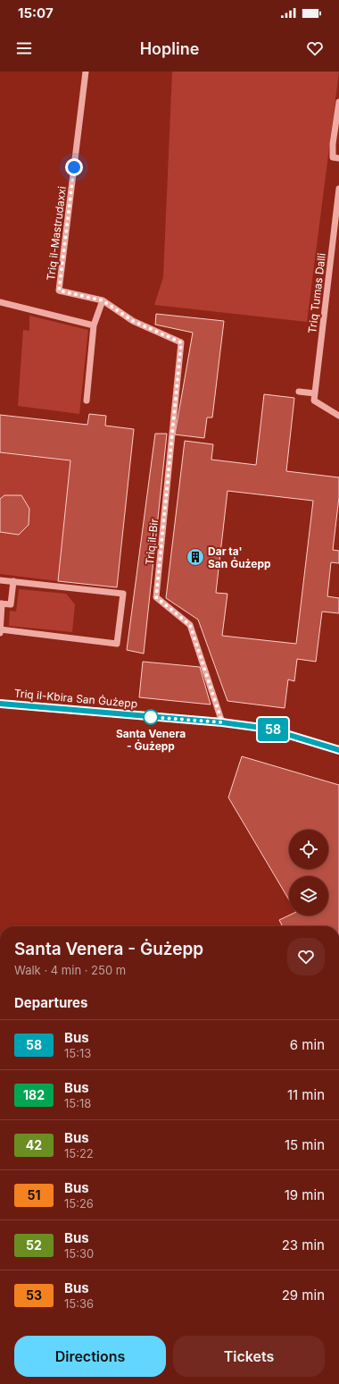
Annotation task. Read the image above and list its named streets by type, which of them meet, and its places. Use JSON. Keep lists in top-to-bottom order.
{
  "streets": {
    "main road": ["Triq il-Kbira San Ġużepp"],
    "street": ["Triq il-Mastrudaxxi", "Triq Tumas Dalli", "Triq il-Bir"]
  },
  "crossings": [
    ["Triq il-Mastrudaxxi", "Triq il-Bir"],
    ["Triq il-Bir", "Triq il-Kbira San Ġużepp"]
  ],
  "places": {
    "building": ["Dar ta' San Ġużepp"],
    "other": ["Santa Venera - Ġużepp"]
  },
  "lines": ["bus line 58"],
  "page": {
    "status": "15:07",
    "header": "Hopline",
    "on_map": "58",
    "heading": [
      ["Santa Venera - Ġużepp", "Walk · 4 min · 250 m"],
      "Departures"
    ],
    "list": [
      {
        "mark": "58",
        "name": "Bus",
        "note": "15:13",
        "value": "6 min"
      },
      {
        "mark": "182",
        "name": "Bus",
        "note": "15:18",
        "value": "11 min"
      },
      {
        "mark": "42",
        "name": "Bus",
        "note": "15:22",
        "value": "15 min"
      },
      {
        "mark": "51",
        "name": "Bus",
        "note": "15:26",
        "value": "19 min"
      },
      {
        "mark": "52",
        "name": "Bus",
        "note": "15:30",
        "value": "23 min"
      },
      {
        "mark": "53",
        "name": "Bus",
        "note": "15:36",
        "value": "29 min"
      }
    ],
    "buttons": ["Directions", "Tickets"]
  }
}
